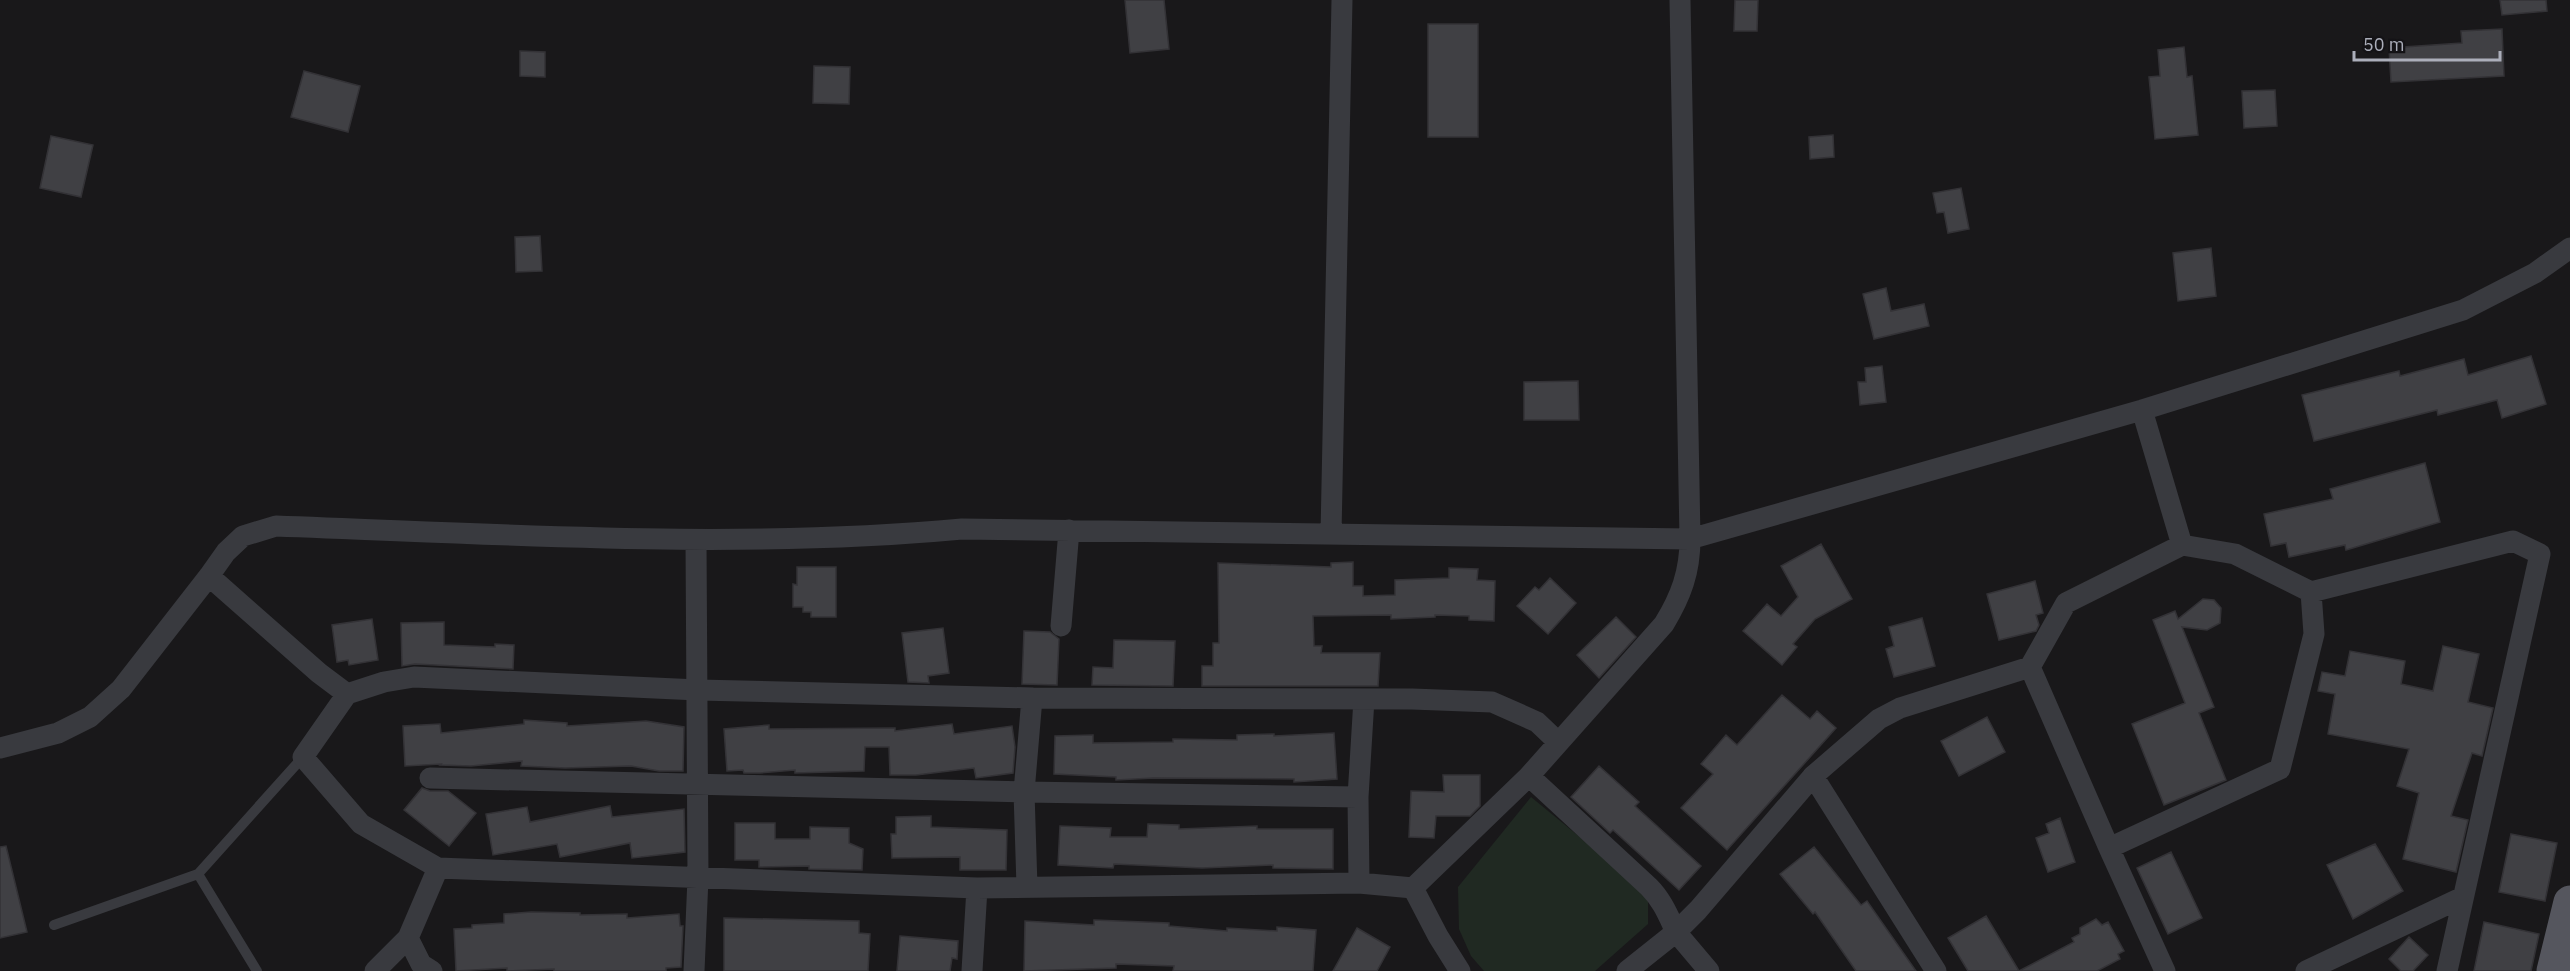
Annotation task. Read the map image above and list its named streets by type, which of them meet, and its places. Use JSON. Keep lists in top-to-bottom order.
{
  "scale_bar": "50 m"
}
